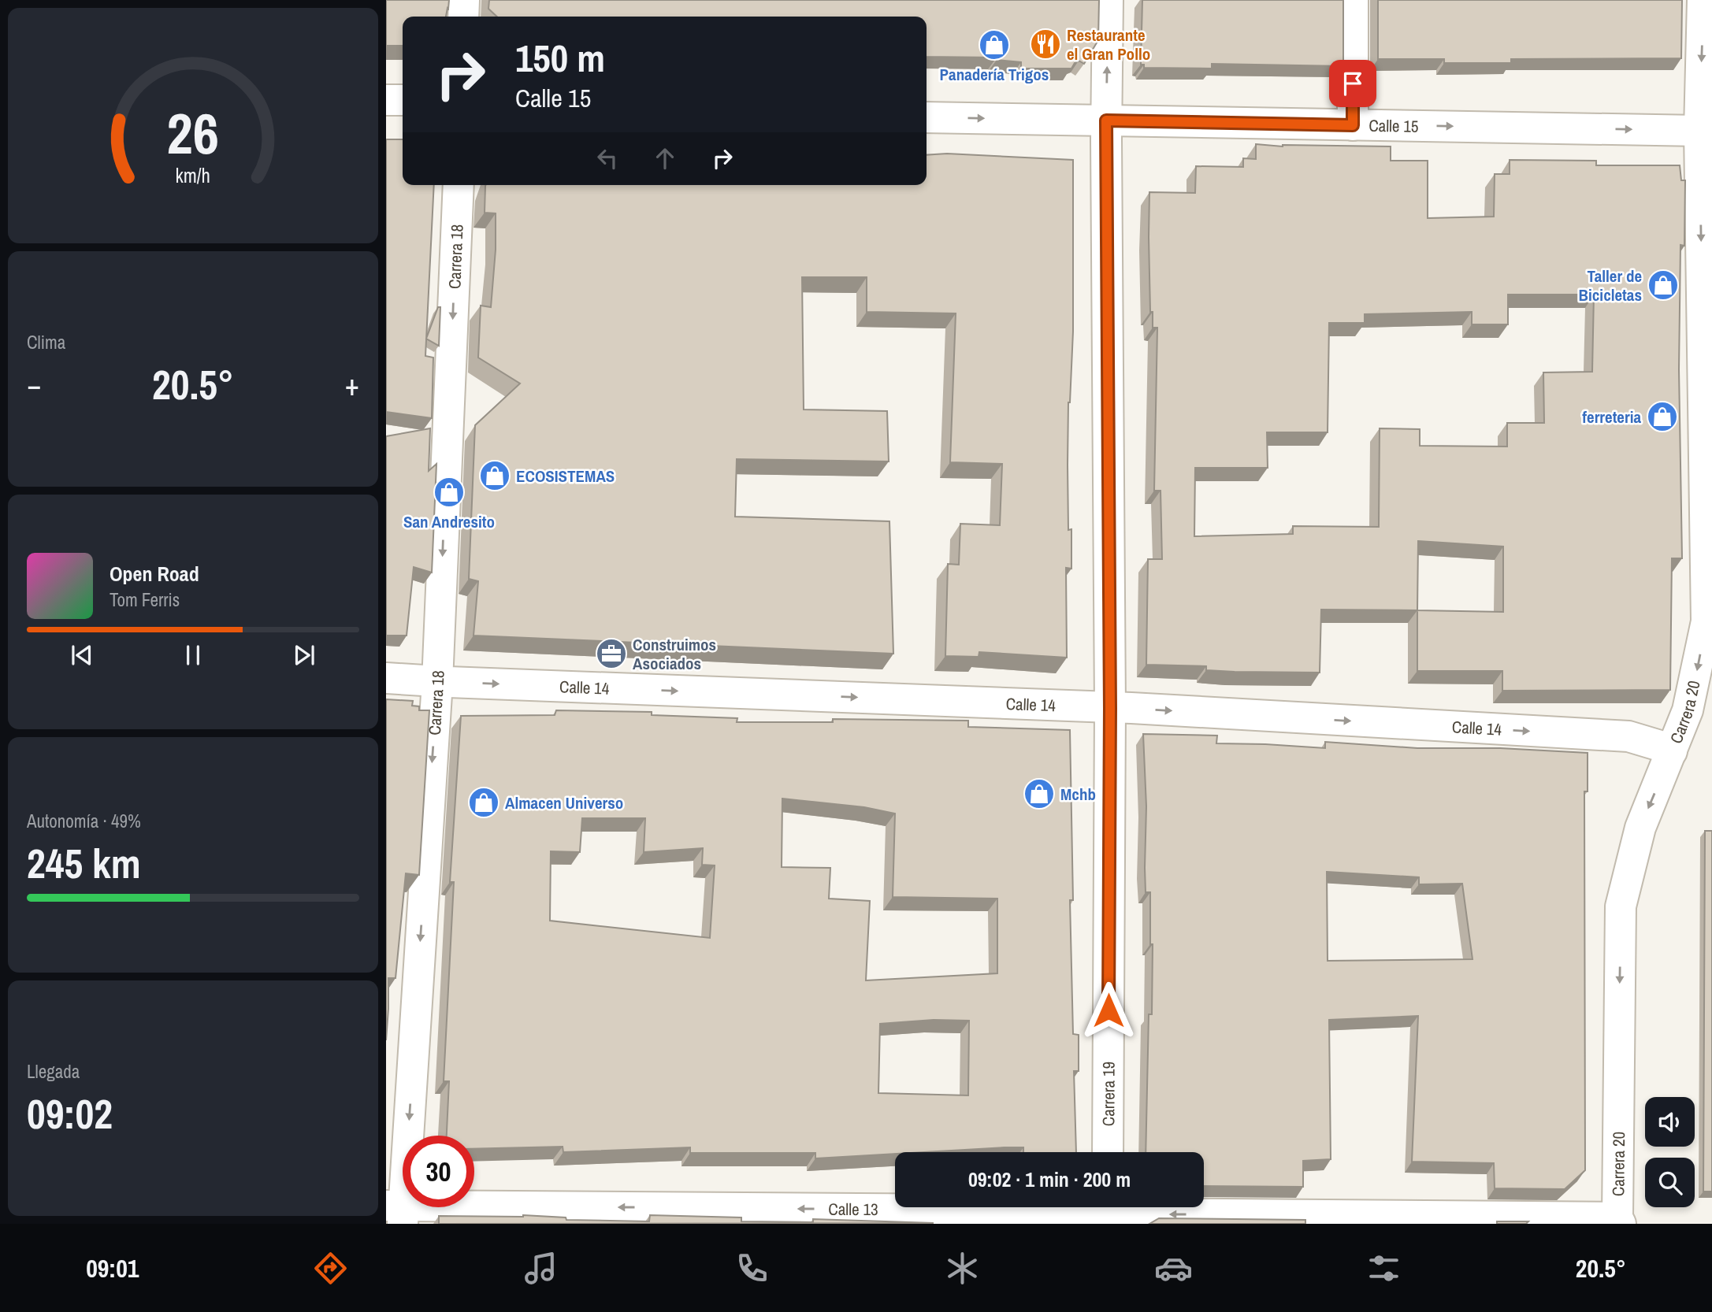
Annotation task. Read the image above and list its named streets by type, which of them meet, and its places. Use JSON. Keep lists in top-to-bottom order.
{
  "streets": {
    "street": [
      "Calle 15",
      "Carrera 18",
      "Calle 14",
      "Carrera 20",
      "Carrera 19",
      "Calle 13"
    ]
  },
  "crossings": [
    ["Calle 15", "Carrera 20"],
    ["Calle 15", "Carrera 19"],
    ["Carrera 18", "Calle 14"],
    ["Carrera 18", "Calle 13"],
    ["Calle 14", "Carrera 20"],
    ["Calle 14", "Carrera 19"],
    ["Carrera 20", "Calle 13"]
  ],
  "one_way": [
    "Calle 15",
    "Carrera 18",
    "Calle 14",
    "Carrera 20",
    "Calle 13"
  ],
  "places": {
    "restaurant": ["Restaurante el Gran Pollo"],
    "shop": [
      "Panadería Trigos",
      "Taller de Bicicletas",
      "ferreteria",
      "ECOSISTEMAS",
      "San Andresito",
      "Mchb",
      "Almacen Universo"
    ],
    "office": ["Construimos Asociados"]
  },
  "page": {
    "turn": ["150 m", "Calle 15"],
    "tile": [
      "Clima",
      ["Autonomía · 49%", "245 km"],
      ["Llegada", "09:02"]
    ],
    "heat": ["−", "20.5°", "+"],
    "song": ["Open Road", "Tom Ferris"],
    "limit": "30",
    "trip": "09:02 · 1 min · 200 m",
    "tabs": ["09:01", "20.5°"],
    "gauge": ["26", "km/h"]
  }
}
